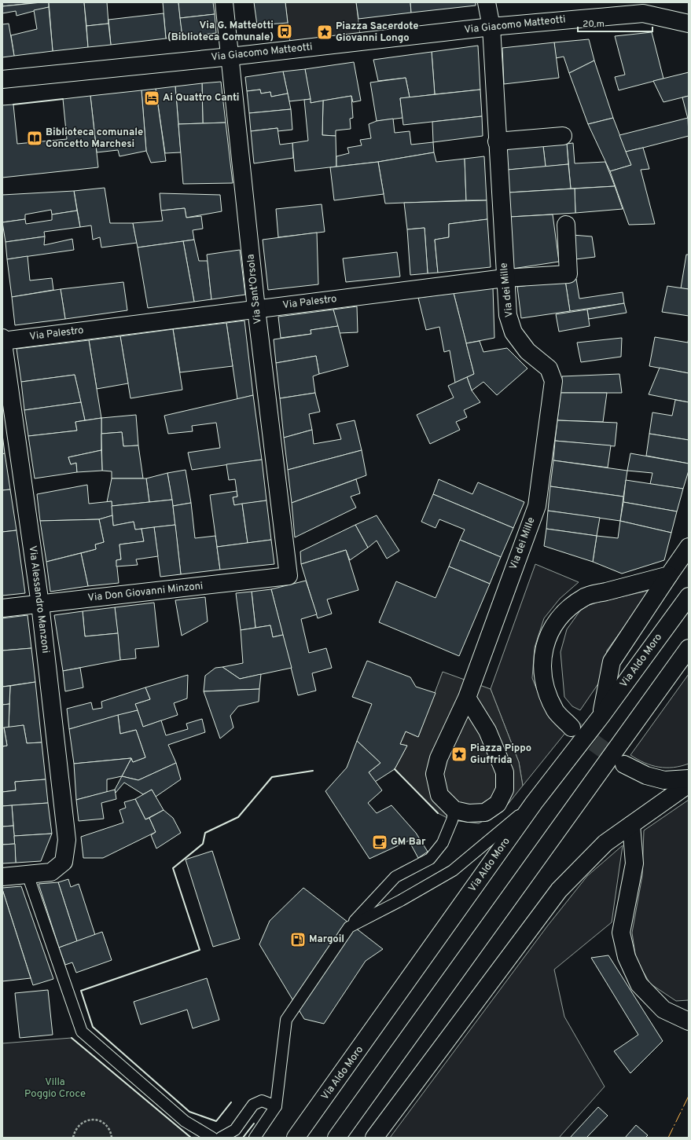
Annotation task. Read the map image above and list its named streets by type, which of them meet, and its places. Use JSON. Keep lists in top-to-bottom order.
{
  "streets": {
    "street": [
      "Via Giacomo Matteotti",
      "Via Sant'Orsola",
      "Via dei Mille",
      "Via Palestro",
      "Via Don Giovanni Minzoni",
      "Via Alessandro Manzoni",
      "Via Aldo Moro"
    ]
  },
  "crossings": [
    ["Via Giacomo Matteotti", "Via Sant'Orsola"],
    ["Via Giacomo Matteotti", "Via dei Mille"],
    ["Via Sant'Orsola", "Via Palestro"],
    ["Via Sant'Orsola", "Via Don Giovanni Minzoni"],
    ["Via dei Mille", "Via Palestro"],
    ["Via Palestro", "Via Alessandro Manzoni"],
    ["Via Don Giovanni Minzoni", "Via Alessandro Manzoni"]
  ],
  "parks": ["Villa Poggio Croce"],
  "places": {
    "bus stop": ["Via G. Matteotti (Biblioteca Comunale)"],
    "place": ["Piazza Sacerdote Giovanni Longo", "Piazza Pippo Giuffrida"],
    "hotel": ["Ai Quattro Canti"],
    "library": ["Biblioteca comunale Concetto Marchesi"],
    "cafe": ["GM Bar"],
    "fuel station": ["Margoil"]
  },
  "scale_bar": "20 m"
}
